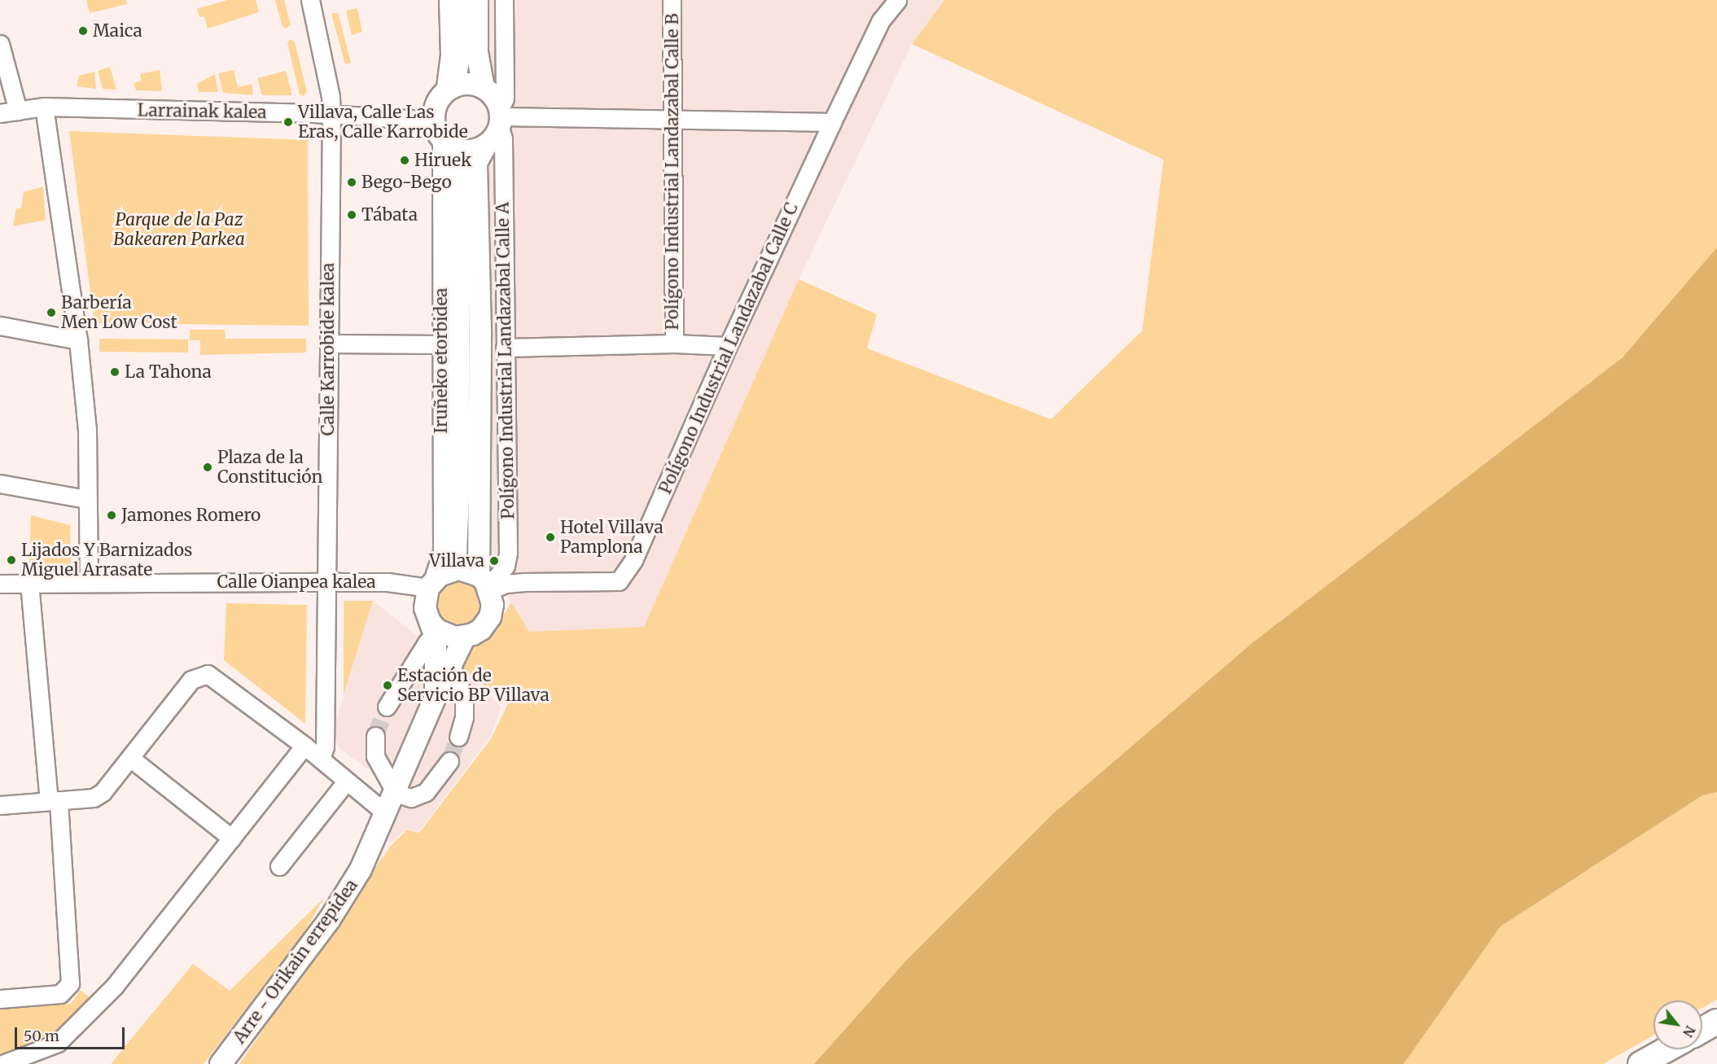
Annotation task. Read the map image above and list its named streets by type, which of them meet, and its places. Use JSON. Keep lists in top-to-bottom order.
{
  "streets": {
    "main road": ["Iruñeko etorbidea", "Arre - Orikain errepidea"],
    "street": [
      "Larrainak kalea",
      "Polígono Industrial Landazabal Calle B",
      "Polígono Industrial Landazabal Calle C",
      "Calle Karrobide kalea",
      "Polígono Industrial Landazabal Calle A",
      "Calle Oianpea kalea"
    ]
  },
  "crossings": [
    ["Larrainak kalea", "Calle Karrobide kalea"],
    ["Larrainak kalea", "Iruñeko etorbidea"],
    ["Larrainak kalea", "Polígono Industrial Landazabal Calle A"],
    ["Polígono Industrial Landazabal Calle C", "Iruñeko etorbidea"],
    ["Polígono Industrial Landazabal Calle C", "Polígono Industrial Landazabal Calle A"],
    ["Polígono Industrial Landazabal Calle C", "Calle Oianpea kalea"],
    ["Polígono Industrial Landazabal Calle C", "Arre - Orikain errepidea"],
    ["Calle Karrobide kalea", "Calle Oianpea kalea"],
    ["Iruñeko etorbidea", "Polígono Industrial Landazabal Calle A"],
    ["Iruñeko etorbidea", "Calle Oianpea kalea"],
    ["Iruñeko etorbidea", "Arre - Orikain errepidea"],
    ["Polígono Industrial Landazabal Calle A", "Calle Oianpea kalea"],
    ["Polígono Industrial Landazabal Calle A", "Arre - Orikain errepidea"],
    ["Calle Oianpea kalea", "Arre - Orikain errepidea"]
  ],
  "parks": ["Parque de la Paz Bakearen Parkea"],
  "places": [
    "Maica",
    "Villava, Calle Las Eras, Calle Karrobide",
    "Hiruek",
    "Bego-Bego",
    "Tábata",
    "Barbería Men Low Cost",
    "La Tahona",
    "Plaza de la Constitución",
    "Jamones Romero",
    "Hotel Villava Pamplona",
    "Lijados Y Barnizados Miguel Arrasate",
    "Villava",
    "Estación de Servicio BP Villava"
  ],
  "scale_bar": "50 m",
  "north": "bottom right"
}
